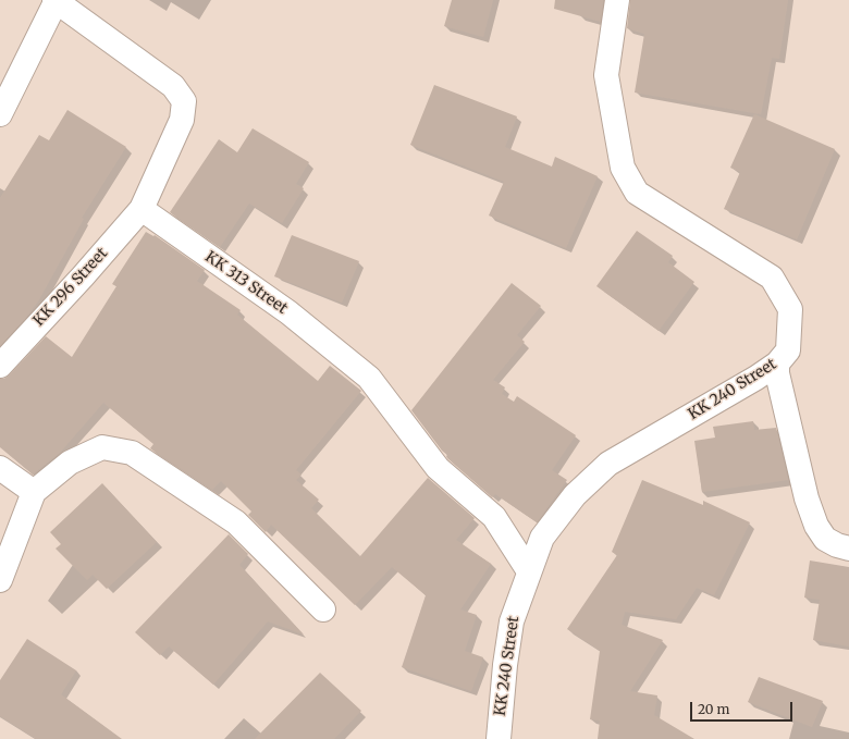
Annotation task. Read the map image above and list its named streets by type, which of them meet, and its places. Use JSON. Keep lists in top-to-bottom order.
{
  "streets": {
    "street": ["KK 313 Street", "KK 296 Street", "KK 240 Street"]
  },
  "crossings": [
    ["KK 313 Street", "KK 296 Street"],
    ["KK 313 Street", "KK 240 Street"]
  ],
  "scale_bar": "20 m"
}
